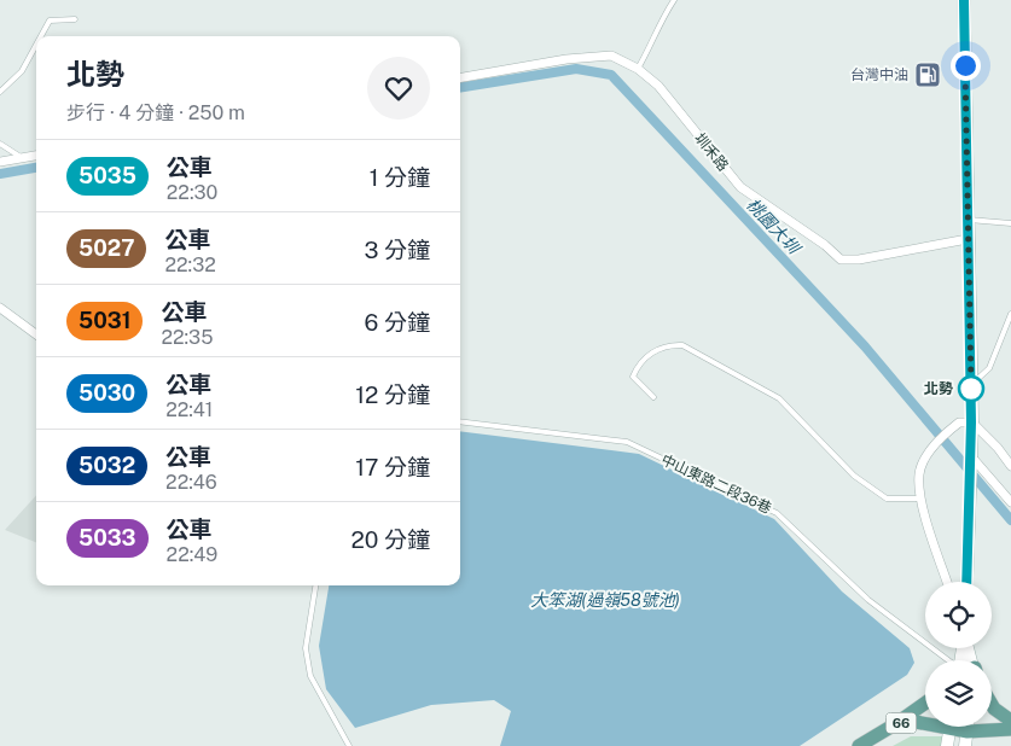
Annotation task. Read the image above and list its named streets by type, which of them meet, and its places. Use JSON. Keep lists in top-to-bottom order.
{
  "streets": {
    "main road": ["66"],
    "street": ["圳禾路"],
    "lane": ["中山東路二段36巷"]
  },
  "water": ["桃園大圳", "大笨湖(過嶺58號池)"],
  "places": {
    "fuel station": ["台灣中油"],
    "other": ["北勢"]
  },
  "lines": ["bus line 5035"],
  "page": {
    "heading": ["北勢", "步行 · 4 分鐘 · 250 m"],
    "list": [
      {
        "mark": "5035",
        "name": "公車",
        "note": "22:30",
        "value": "1 分鐘"
      },
      {
        "mark": "5027",
        "name": "公車",
        "note": "22:32",
        "value": "3 分鐘"
      },
      {
        "mark": "5031",
        "name": "公車",
        "note": "22:35",
        "value": "6 分鐘"
      },
      {
        "mark": "5030",
        "name": "公車",
        "note": "22:41",
        "value": "12 分鐘"
      },
      {
        "mark": "5032",
        "name": "公車",
        "note": "22:46",
        "value": "17 分鐘"
      },
      {
        "mark": "5033",
        "name": "公車",
        "note": "22:49",
        "value": "20 分鐘"
      }
    ]
  }
}
